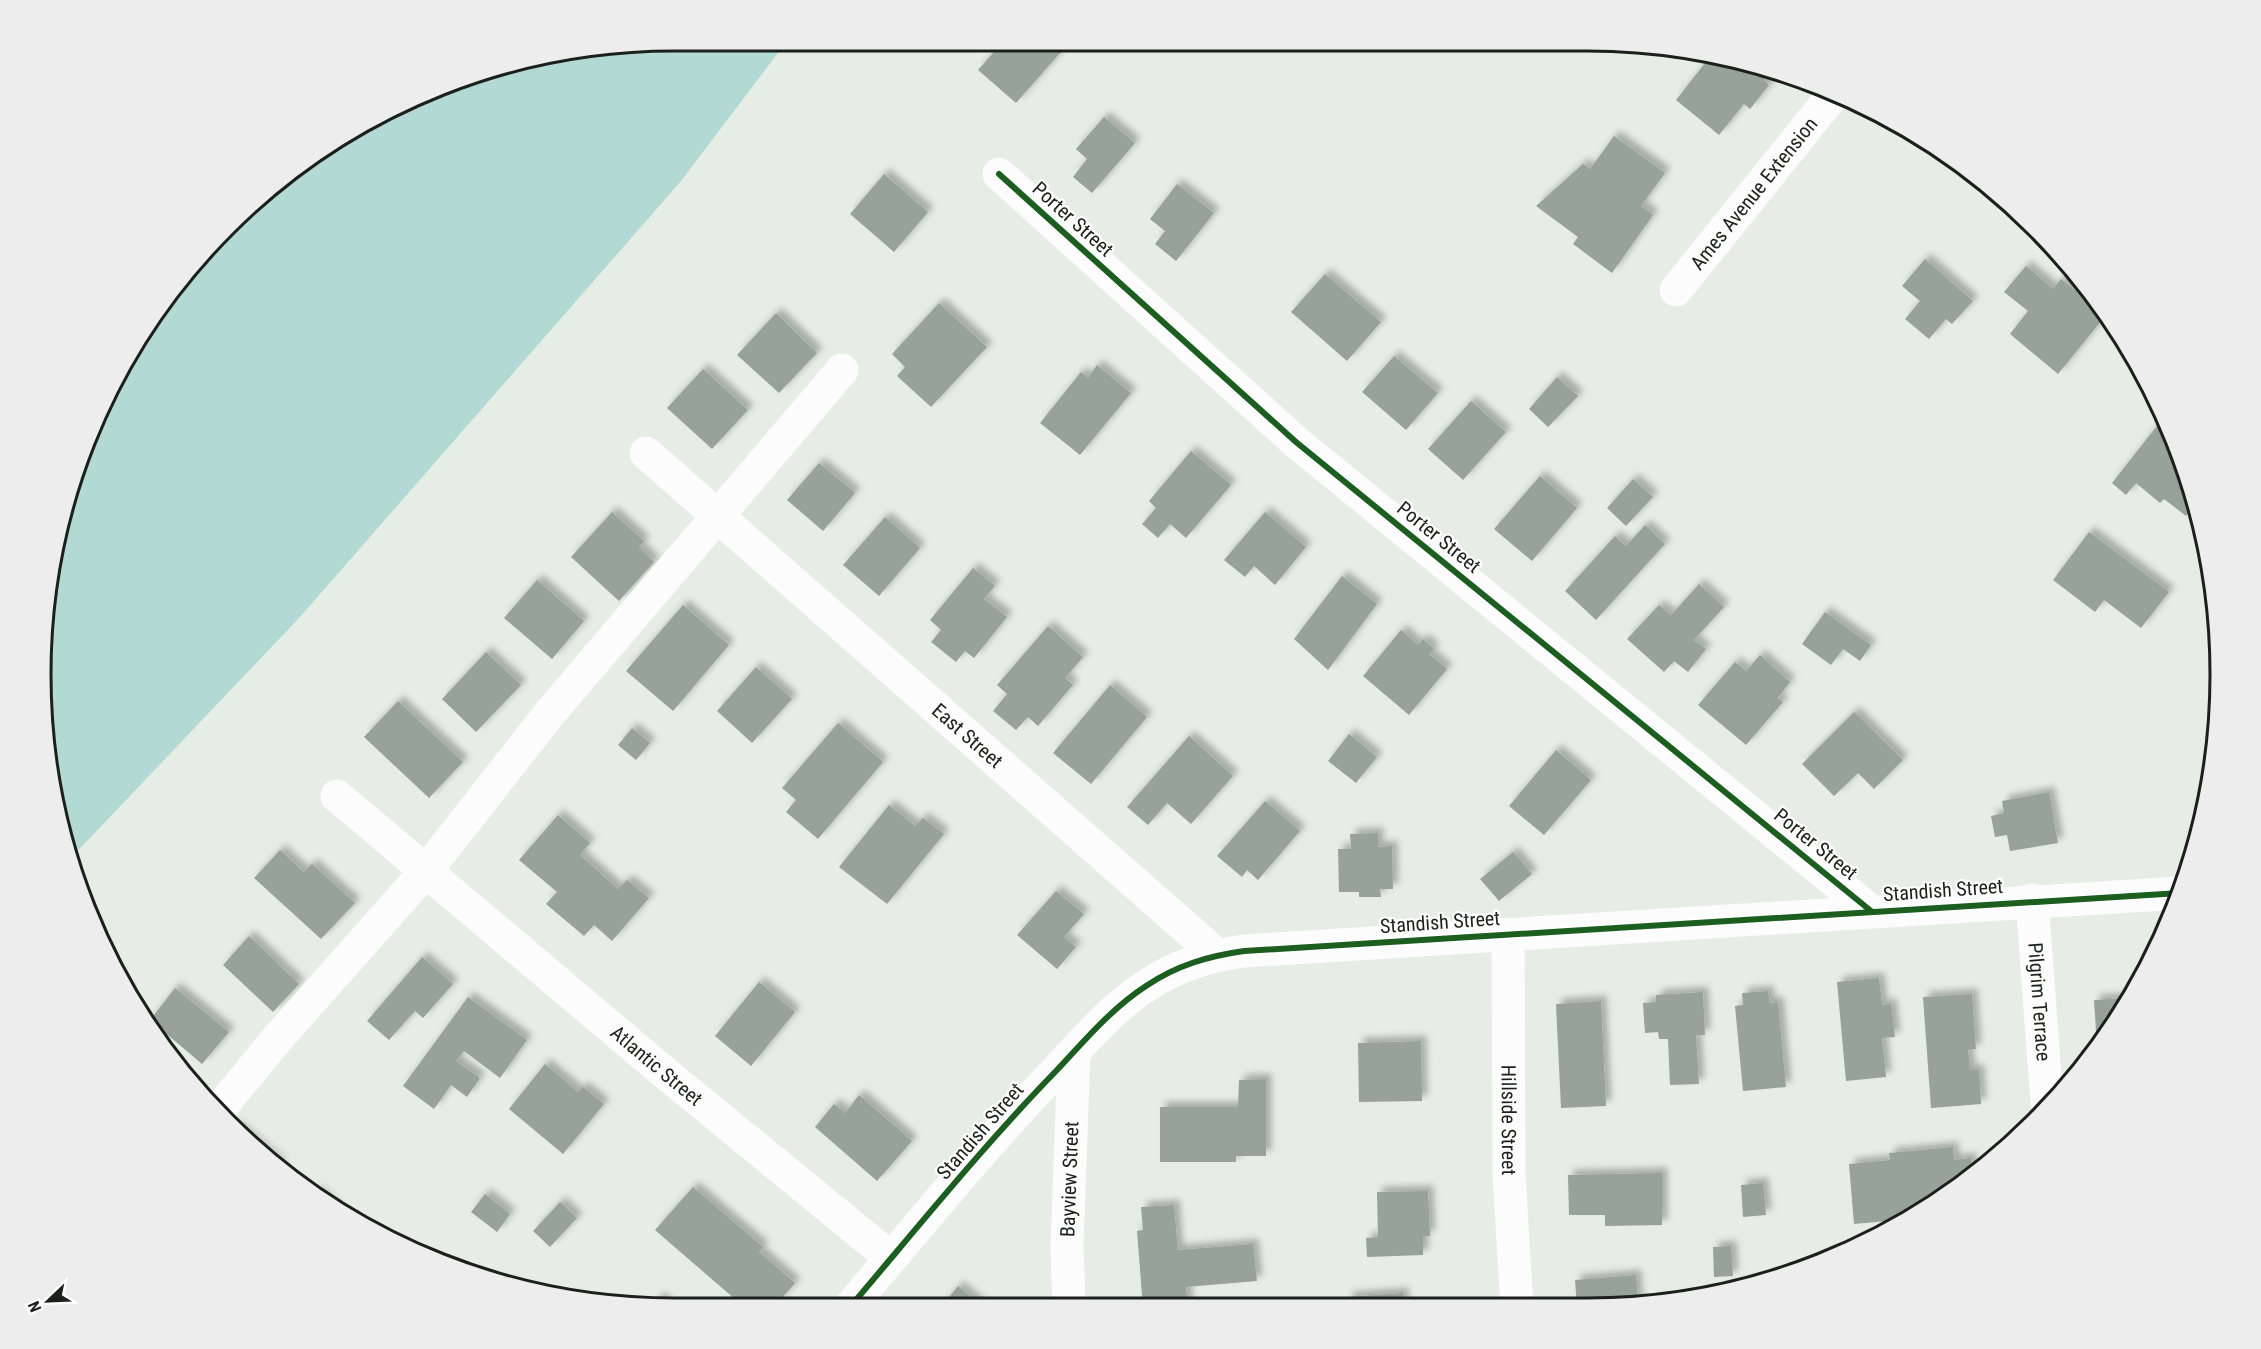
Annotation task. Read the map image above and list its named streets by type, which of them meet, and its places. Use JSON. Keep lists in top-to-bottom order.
{
  "streets": {
    "street": [
      "Ames Avenue Extension",
      "Porter Street",
      "East Street",
      "Standish Street",
      "Pilgrim Terrace",
      "Atlantic Street",
      "Hillside Street",
      "Bayview Street"
    ]
  },
  "crossings": [
    ["Porter Street", "Standish Street"],
    ["East Street", "Standish Street"],
    ["Standish Street", "Pilgrim Terrace"],
    ["Standish Street", "Atlantic Street"],
    ["Standish Street", "Hillside Street"],
    ["Standish Street", "Bayview Street"]
  ],
  "north": "bottom left"
}
